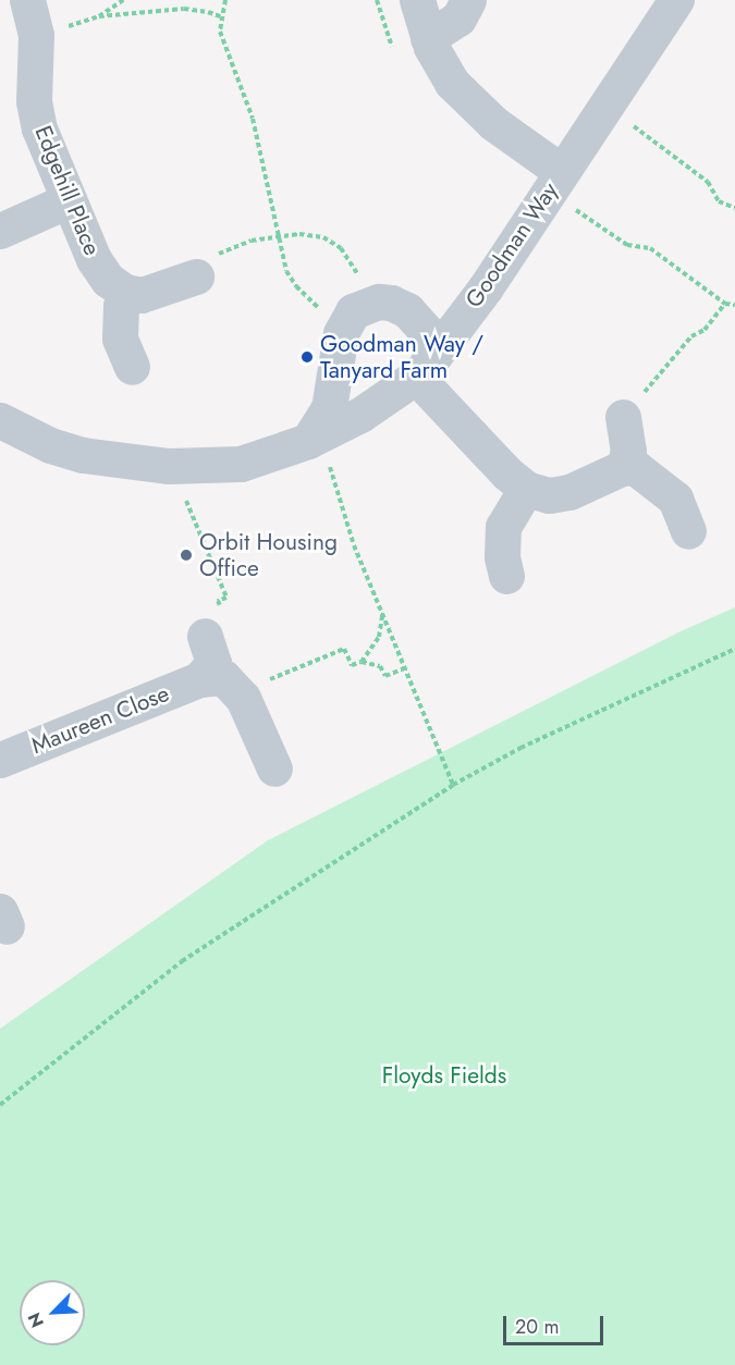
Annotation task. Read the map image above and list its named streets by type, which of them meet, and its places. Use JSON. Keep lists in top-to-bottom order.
{
  "streets": {
    "street": ["Edgehill Place", "Goodman Way", "Maureen Close"]
  },
  "parks": ["Floyds Fields"],
  "places": ["Goodman Way / Tanyard Farm", "Orbit Housing Office"],
  "scale_bar": "20 m",
  "north": "bottom left"
}
